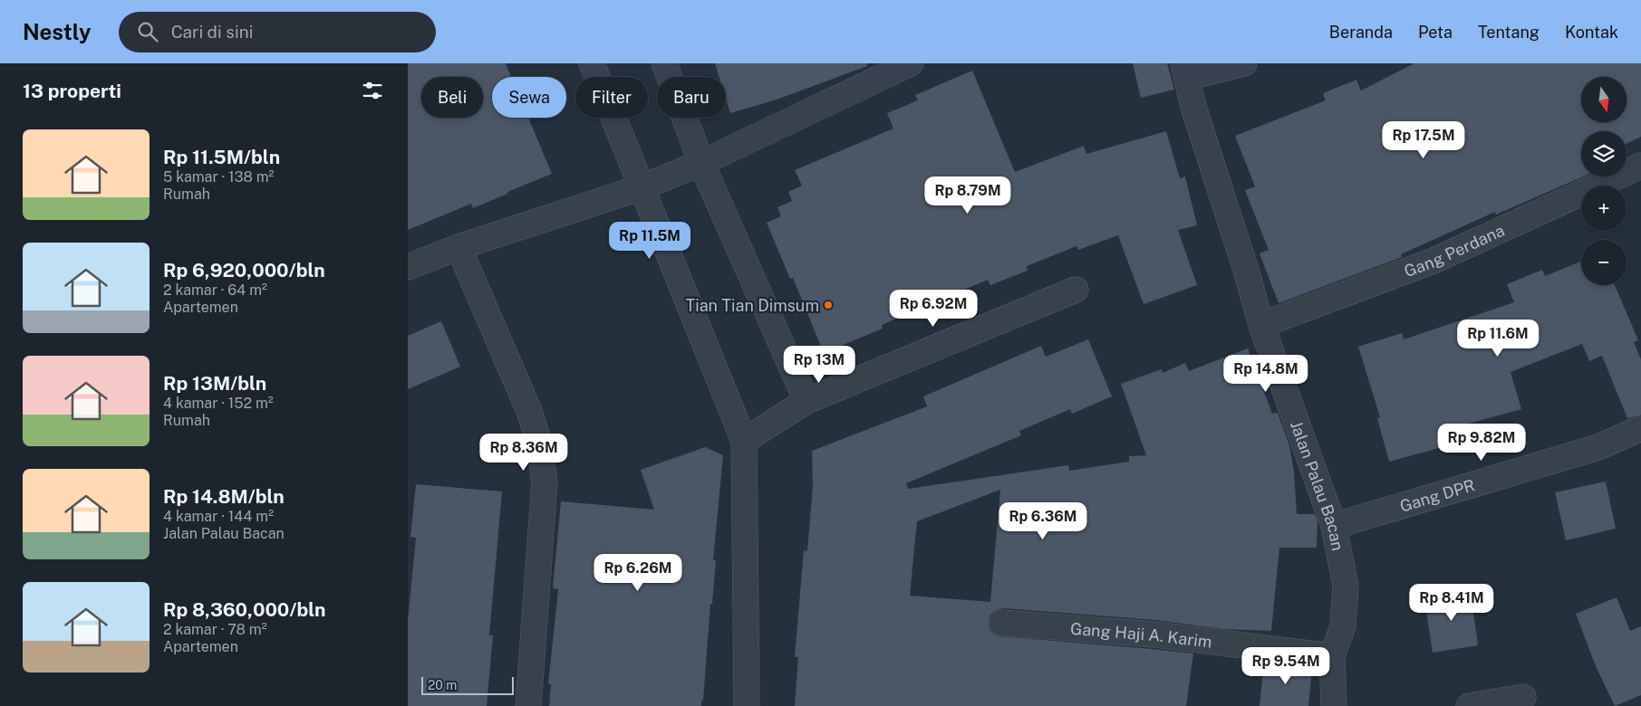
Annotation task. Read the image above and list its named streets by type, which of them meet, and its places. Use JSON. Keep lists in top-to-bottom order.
{
  "streets": {
    "street": [
      "Gang Perdana",
      "Jalan Palau Bacan",
      "Gang DPR",
      "Gang Haji A. Karim"
    ]
  },
  "crossings": [
    ["Gang Perdana", "Jalan Palau Bacan"],
    ["Jalan Palau Bacan", "Gang DPR"],
    ["Jalan Palau Bacan", "Gang Haji A. Karim"]
  ],
  "places": ["Tian Tian Dimsum"],
  "scale_bar": "20 m",
  "north": "bottom",
  "page": {
    "header": "Nestly",
    "search": "Cari di sini",
    "nav": [
      "Beranda",
      "Peta",
      "Tentang",
      "Kontak"
    ],
    "heading": "13 properti",
    "map_buttons": ["+", "−"],
    "chip": [
      "Beli",
      "Sewa",
      "Filter",
      "Baru"
    ],
    "list": [
      {
        "name": "Rp 11.5M/bln",
        "note": "5 kamar · 138 m² · Rumah"
      },
      {
        "name": "Rp 6,920,000/bln",
        "note": "2 kamar · 64 m² · Apartemen"
      },
      {
        "name": "Rp 13M/bln",
        "note": "4 kamar · 152 m² · Rumah"
      },
      {
        "name": "Rp 14.8M/bln",
        "note": "4 kamar · 144 m² · Jalan Palau Bacan"
      },
      {
        "name": "Rp 8,360,000/bln",
        "note": "2 kamar · 78 m² · Apartemen"
      }
    ],
    "price": [
      "Rp 17.5M",
      "Rp 8.79M",
      "Rp 11.5M",
      "Rp 6.92M",
      "Rp 11.6M",
      "Rp 13M",
      "Rp 14.8M",
      "Rp 9.82M",
      "Rp 8.36M",
      "Rp 6.36M",
      "Rp 6.26M",
      "Rp 8.41M",
      "Rp 9.54M"
    ],
    "scale": "20 m"
  }
}
